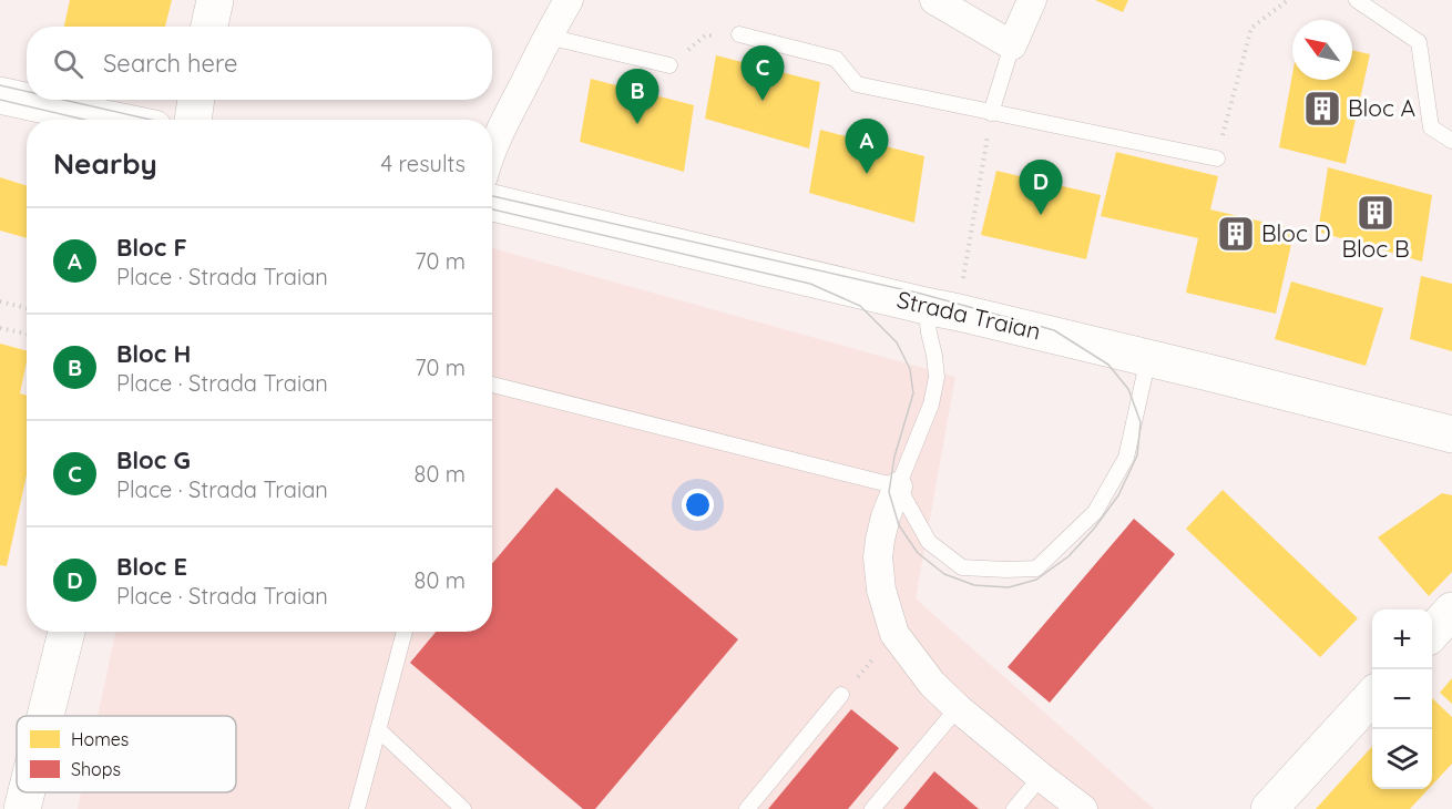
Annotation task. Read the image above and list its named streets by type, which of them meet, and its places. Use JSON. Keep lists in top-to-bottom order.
{
  "streets": {
    "main road": ["Strada Traian"]
  },
  "places": {
    "building": ["Bloc A", "Bloc B", "Bloc D"]
  },
  "legend": ["Homes", "Shops"],
  "north": "top left",
  "page": {
    "search": "Search here",
    "pins": [
      "C",
      "B",
      "A",
      "D"
    ],
    "heading": ["Nearby", "4 results"],
    "list": [
      {
        "mark": "A",
        "name": "Bloc F",
        "note": "Place · Strada Traian",
        "value": "70 m"
      },
      {
        "mark": "B",
        "name": "Bloc H",
        "note": "Place · Strada Traian",
        "value": "70 m"
      },
      {
        "mark": "C",
        "name": "Bloc G",
        "note": "Place · Strada Traian",
        "value": "80 m"
      },
      {
        "mark": "D",
        "name": "Bloc E",
        "note": "Place · Strada Traian",
        "value": "80 m"
      }
    ],
    "map_buttons": ["+", "−"]
  }
}
